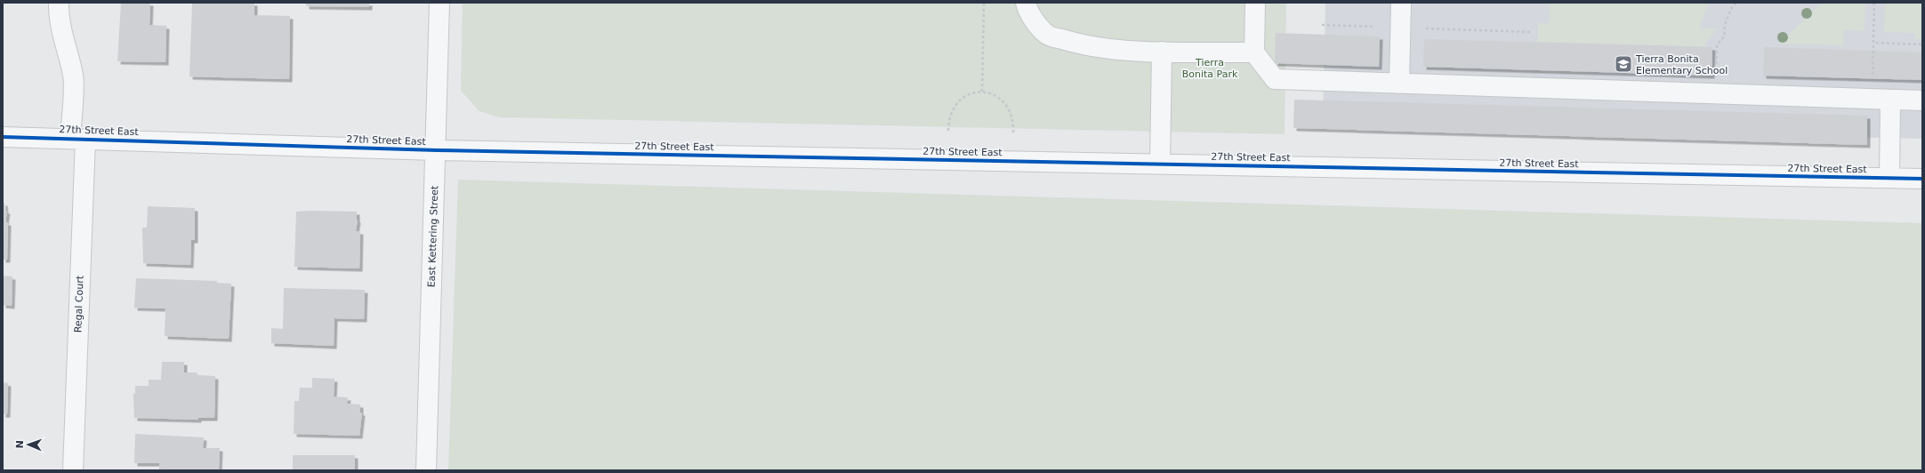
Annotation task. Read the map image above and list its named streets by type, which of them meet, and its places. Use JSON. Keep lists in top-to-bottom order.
{
  "streets": {
    "street": ["27th Street East", "East Kettering Street", "Regal Court"]
  },
  "crossings": [
    ["27th Street East", "East Kettering Street"],
    ["27th Street East", "Regal Court"]
  ],
  "parks": ["Tierra Bonita Park"],
  "places": {
    "school or university": ["Tierra Bonita Elementary School"]
  },
  "north": "left"
}
